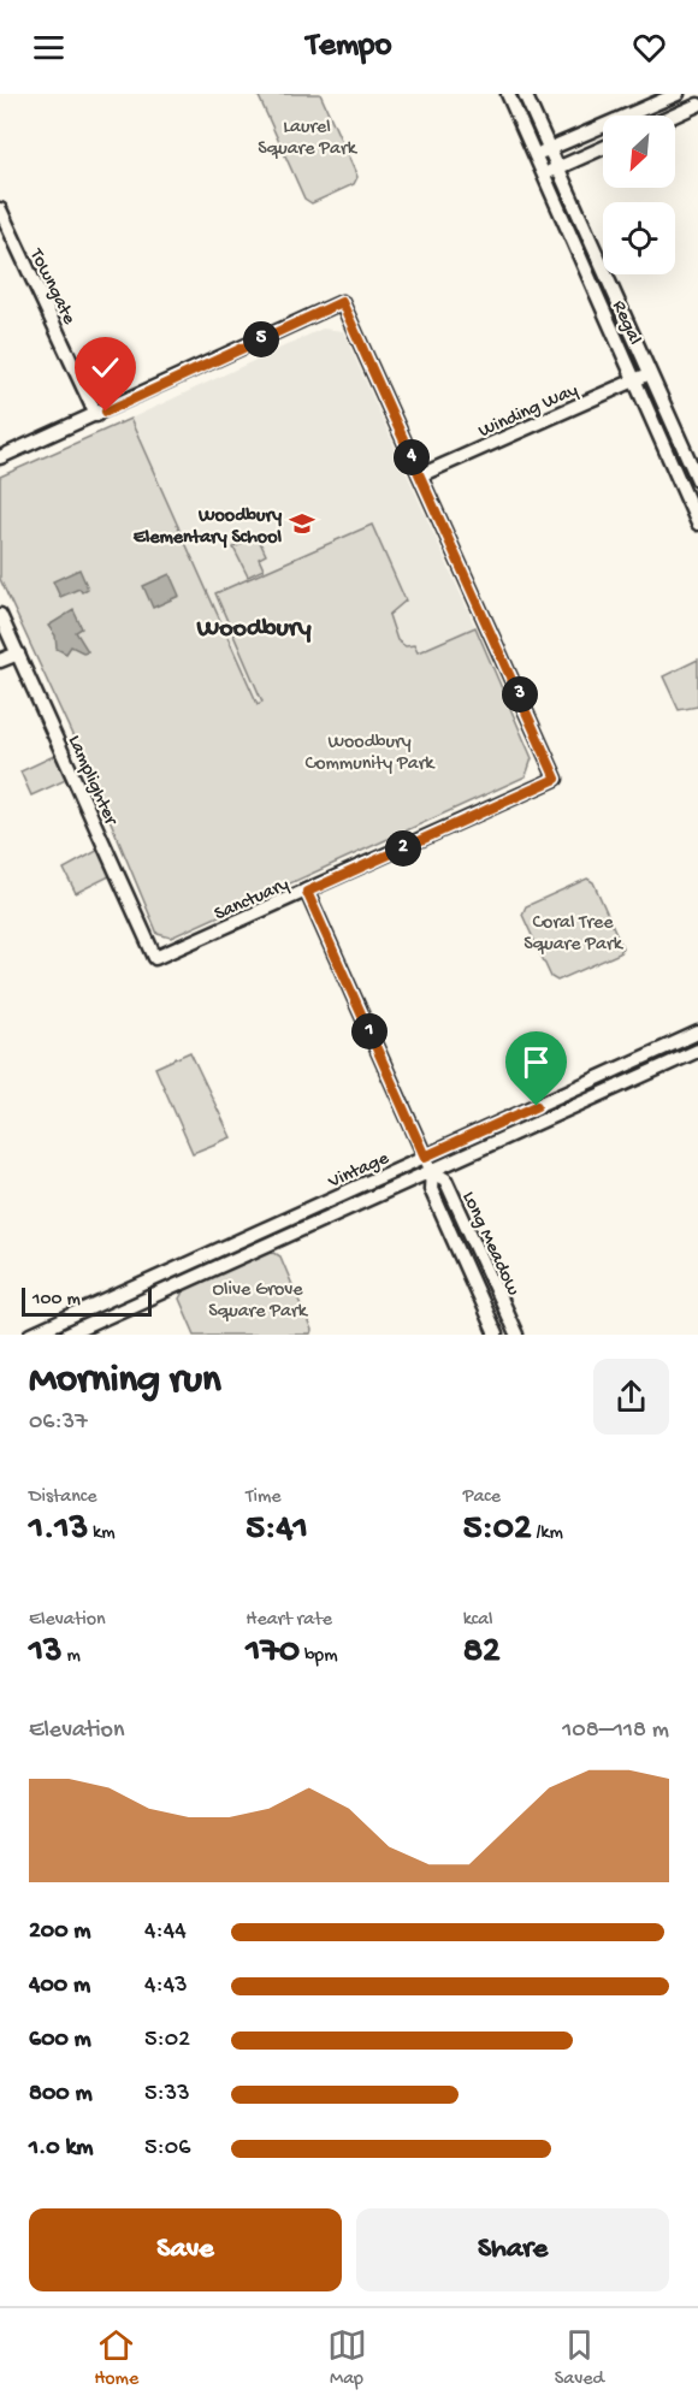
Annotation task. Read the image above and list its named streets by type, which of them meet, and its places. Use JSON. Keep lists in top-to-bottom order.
{
  "streets": {
    "street": [
      "Towngate",
      "Regal",
      "Winding Way",
      "Lamplighter",
      "Sanctuary",
      "Vintage",
      "Long Meadow"
    ]
  },
  "crossings": [
    ["Regal", "Winding Way"],
    ["Winding Way", "Sanctuary"],
    ["Lamplighter", "Sanctuary"],
    ["Sanctuary", "Long Meadow"],
    ["Vintage", "Long Meadow"]
  ],
  "districts": ["Woodbury"],
  "parks": [
    "Laurel Square Park",
    "Woodbury Community Park",
    "Coral Tree Square Park",
    "Olive Grove Square Park"
  ],
  "places": {
    "school or university": ["Woodbury Elementary School"]
  },
  "scale_bar": "100 m",
  "north": "bottom left",
  "page": {
    "header": "Tempo",
    "pins": [
      "5",
      "4",
      "3",
      "2",
      "1"
    ],
    "scale": "100 m",
    "heading": ["Morning run", "06:37"],
    "stats": [
      ["Distance", "1.13 km"],
      ["Time", "5:41"],
      ["Pace", "5:02 /km"],
      ["Elevation", "13 m"],
      ["Heart rate", "170 bpm"],
      ["kcal", "82"]
    ],
    "chart": ["Elevation", "108–118 m"],
    "list": [
      {
        "name": "200 m",
        "note": "4:44"
      },
      {
        "name": "400 m",
        "note": "4:43"
      },
      {
        "name": "600 m",
        "note": "5:02"
      },
      {
        "name": "800 m",
        "note": "5:33"
      },
      {
        "name": "1.0 km",
        "note": "5:06"
      }
    ],
    "buttons": ["Save", "Share"],
    "tabs": ["Home", "Map", "Saved"]
  }
}
